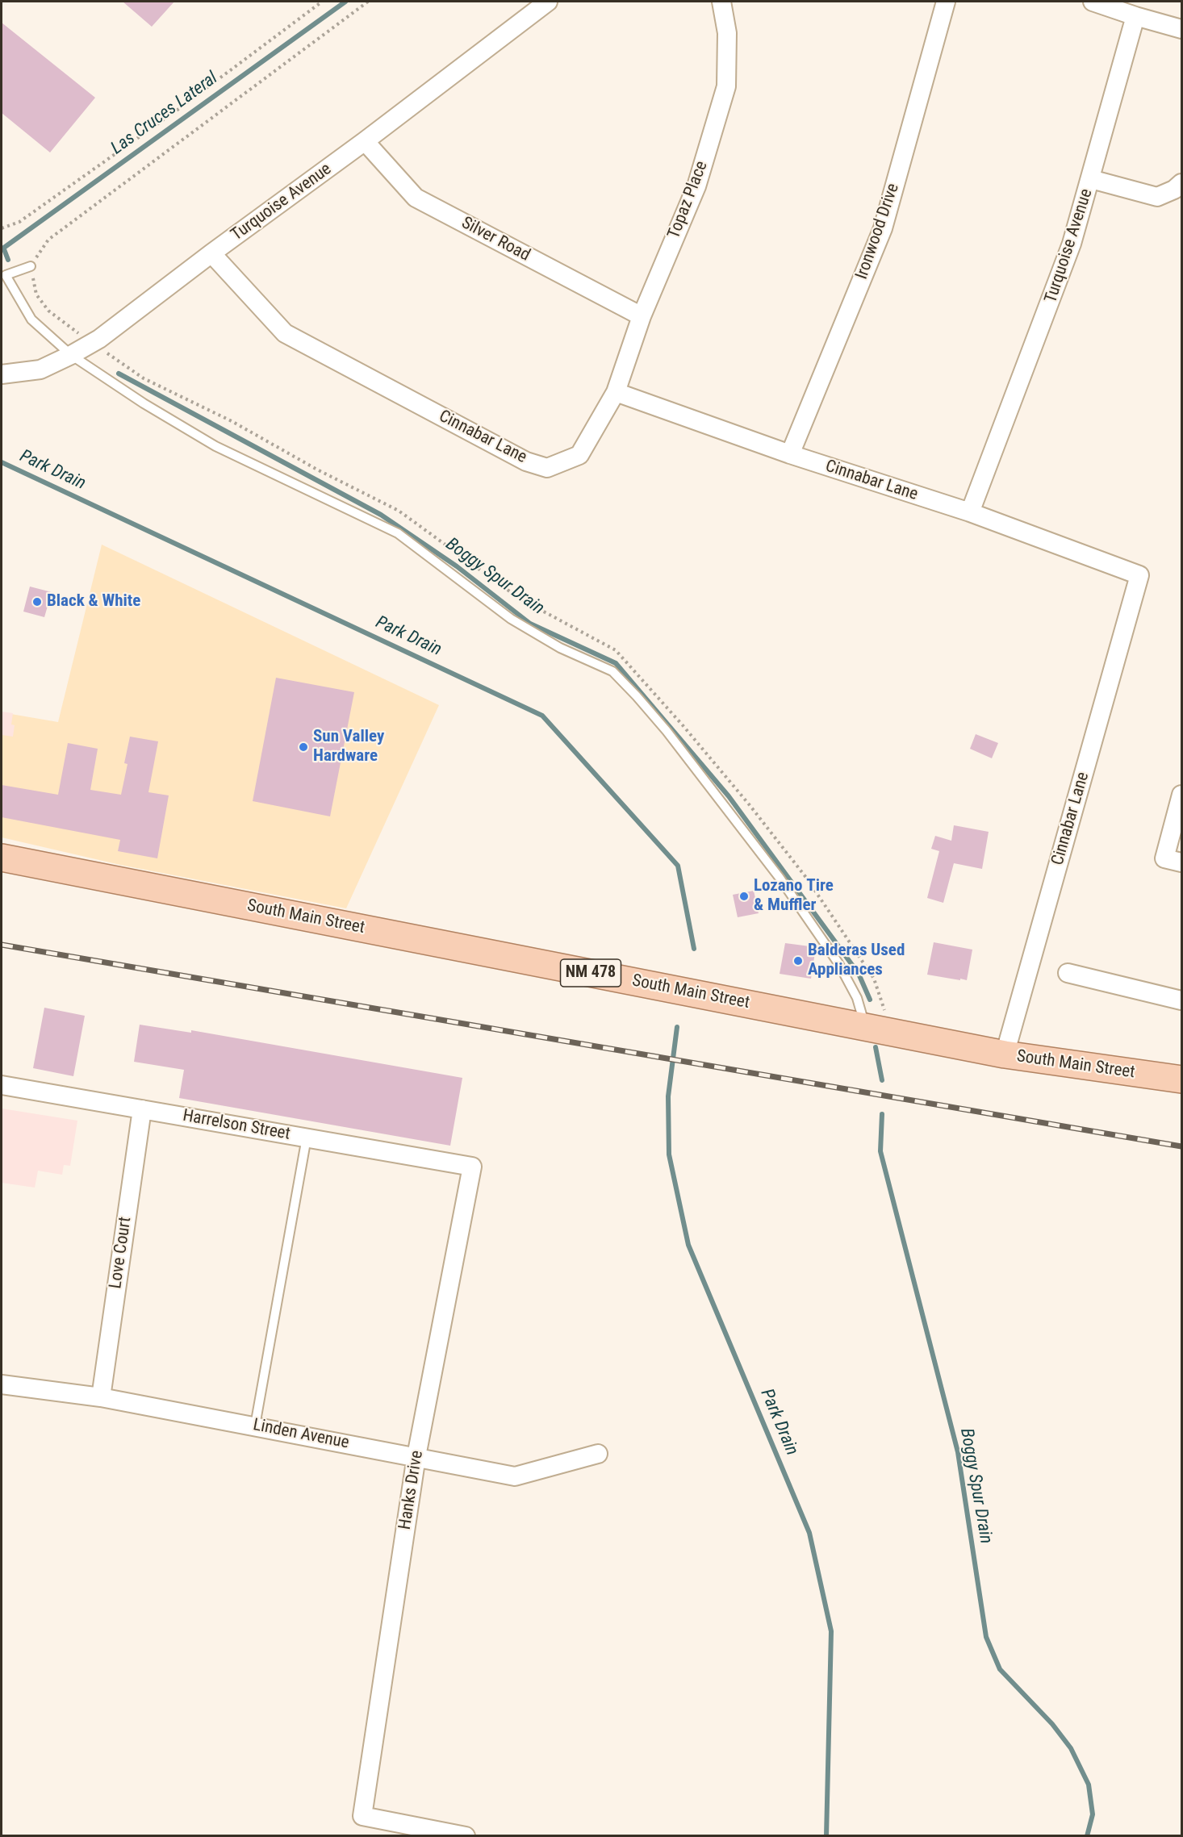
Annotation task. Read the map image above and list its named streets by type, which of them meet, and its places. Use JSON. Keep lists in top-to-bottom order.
{
  "streets": {
    "main road": ["South Main Street", "NM 478"],
    "street": [
      "Topaz Place",
      "Turquoise Avenue",
      "Ironwood Drive",
      "Silver Road",
      "Cinnabar Lane",
      "Harrelson Street",
      "Love Court",
      "Linden Avenue",
      "Hanks Drive"
    ]
  },
  "crossings": [
    ["Topaz Place", "Silver Road"],
    ["Topaz Place", "Cinnabar Lane"],
    ["Turquoise Avenue", "Silver Road"],
    ["Turquoise Avenue", "Cinnabar Lane"],
    ["Ironwood Drive", "Cinnabar Lane"],
    ["Cinnabar Lane", "South Main Street"],
    ["Harrelson Street", "Love Court"],
    ["Harrelson Street", "Hanks Drive"],
    ["Love Court", "Linden Avenue"],
    ["Linden Avenue", "Hanks Drive"]
  ],
  "water": ["Las Cruces Lateral", "Park Drain", "Boggy Spur Drain"],
  "places": [
    "Black & White",
    "Sun Valley Hardware",
    "Lozano Tire & Muffler",
    "Balderas Used Appliances"
  ]
}
